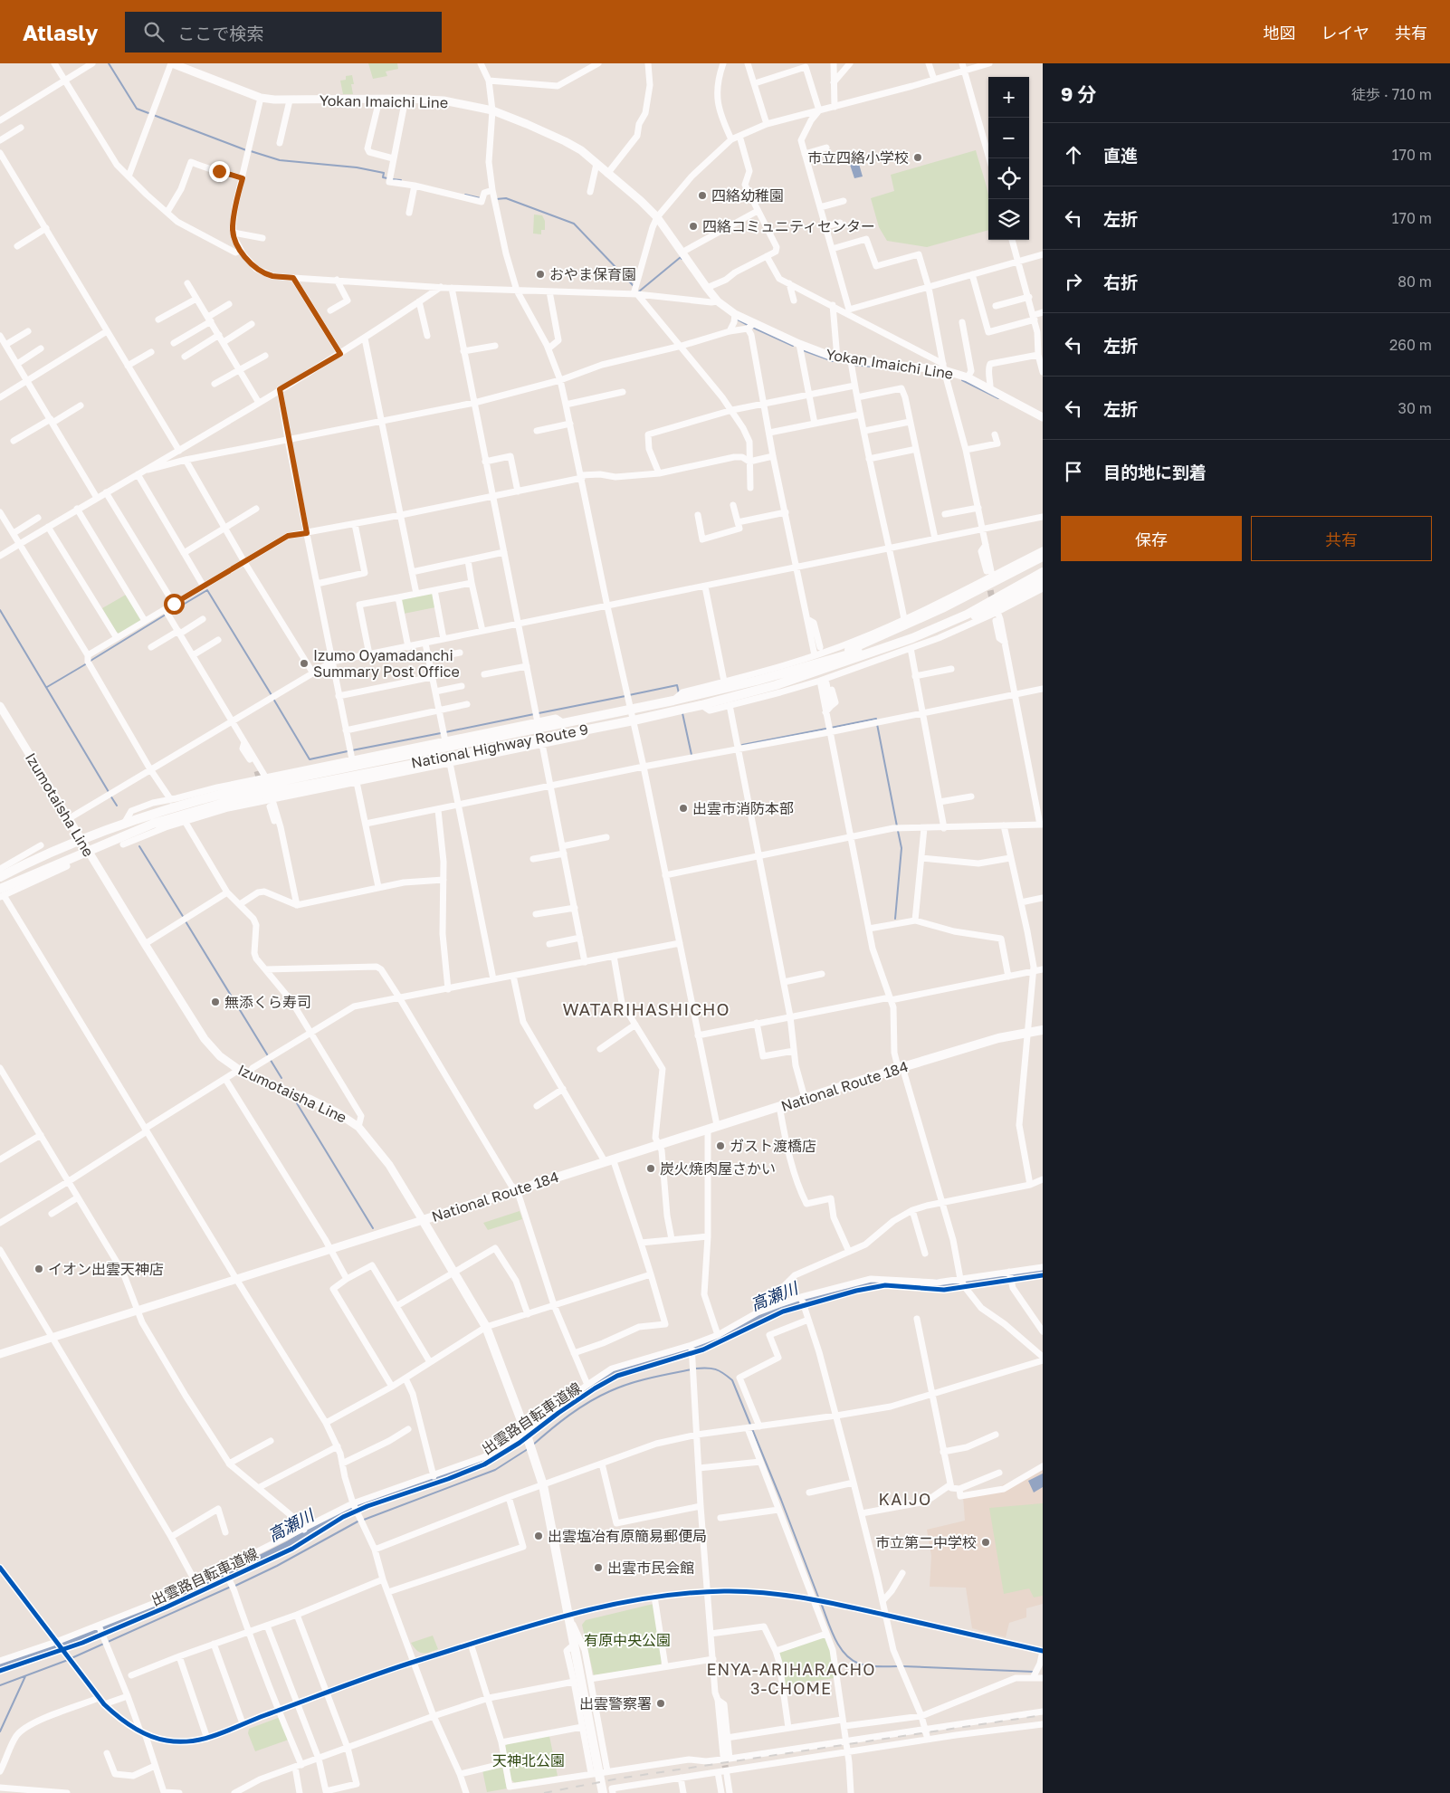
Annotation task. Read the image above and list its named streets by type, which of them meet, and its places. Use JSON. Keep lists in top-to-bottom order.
{
  "streets": {
    "highway": ["National Highway Route 9", "National Route 184"],
    "main road": ["Yokan Imaichi Line", "Izumotaisha Line"],
    "cycle path": ["出雲路自転車道線"]
  },
  "crossings": [
    ["National Highway Route 9", "Izumotaisha Line"],
    ["Izumotaisha Line", "National Route 184"]
  ],
  "districts": ["WATARIHASHICHO", "KAIJO", "ENYA-ARIHARACHO 3-CHOME"],
  "water": ["高瀬川"],
  "parks": ["有原中央公園", "天神北公園"],
  "places": [
    "市立四絡小学校",
    "四絡幼稚園",
    "四絡コミュニティセンター",
    "おやま保育園",
    "Izumo Oyamadanchi Summary Post Office",
    "出雲市消防本部",
    "無添くら寿司",
    "ガスト渡橋店",
    "炭火焼肉屋さかい",
    "イオン出雲天神店",
    "出雲塩冶有原簡易郵便局",
    "市立第二中学校",
    "出雲市民会館",
    "出雲警察署"
  ],
  "page": {
    "header": "Atlasly",
    "search": "ここで検索",
    "nav": ["地図", "レイヤ", "共有"],
    "heading": ["9 分", "徒歩 · 710 m"],
    "map_buttons": ["+", "−"],
    "list": [
      ["直進", "170 m"],
      ["左折", "170 m"],
      ["右折", "80 m"],
      ["左折", "260 m"],
      ["左折", "30 m"],
      "目的地に到着"
    ],
    "buttons": ["保存", "共有"]
  }
}
